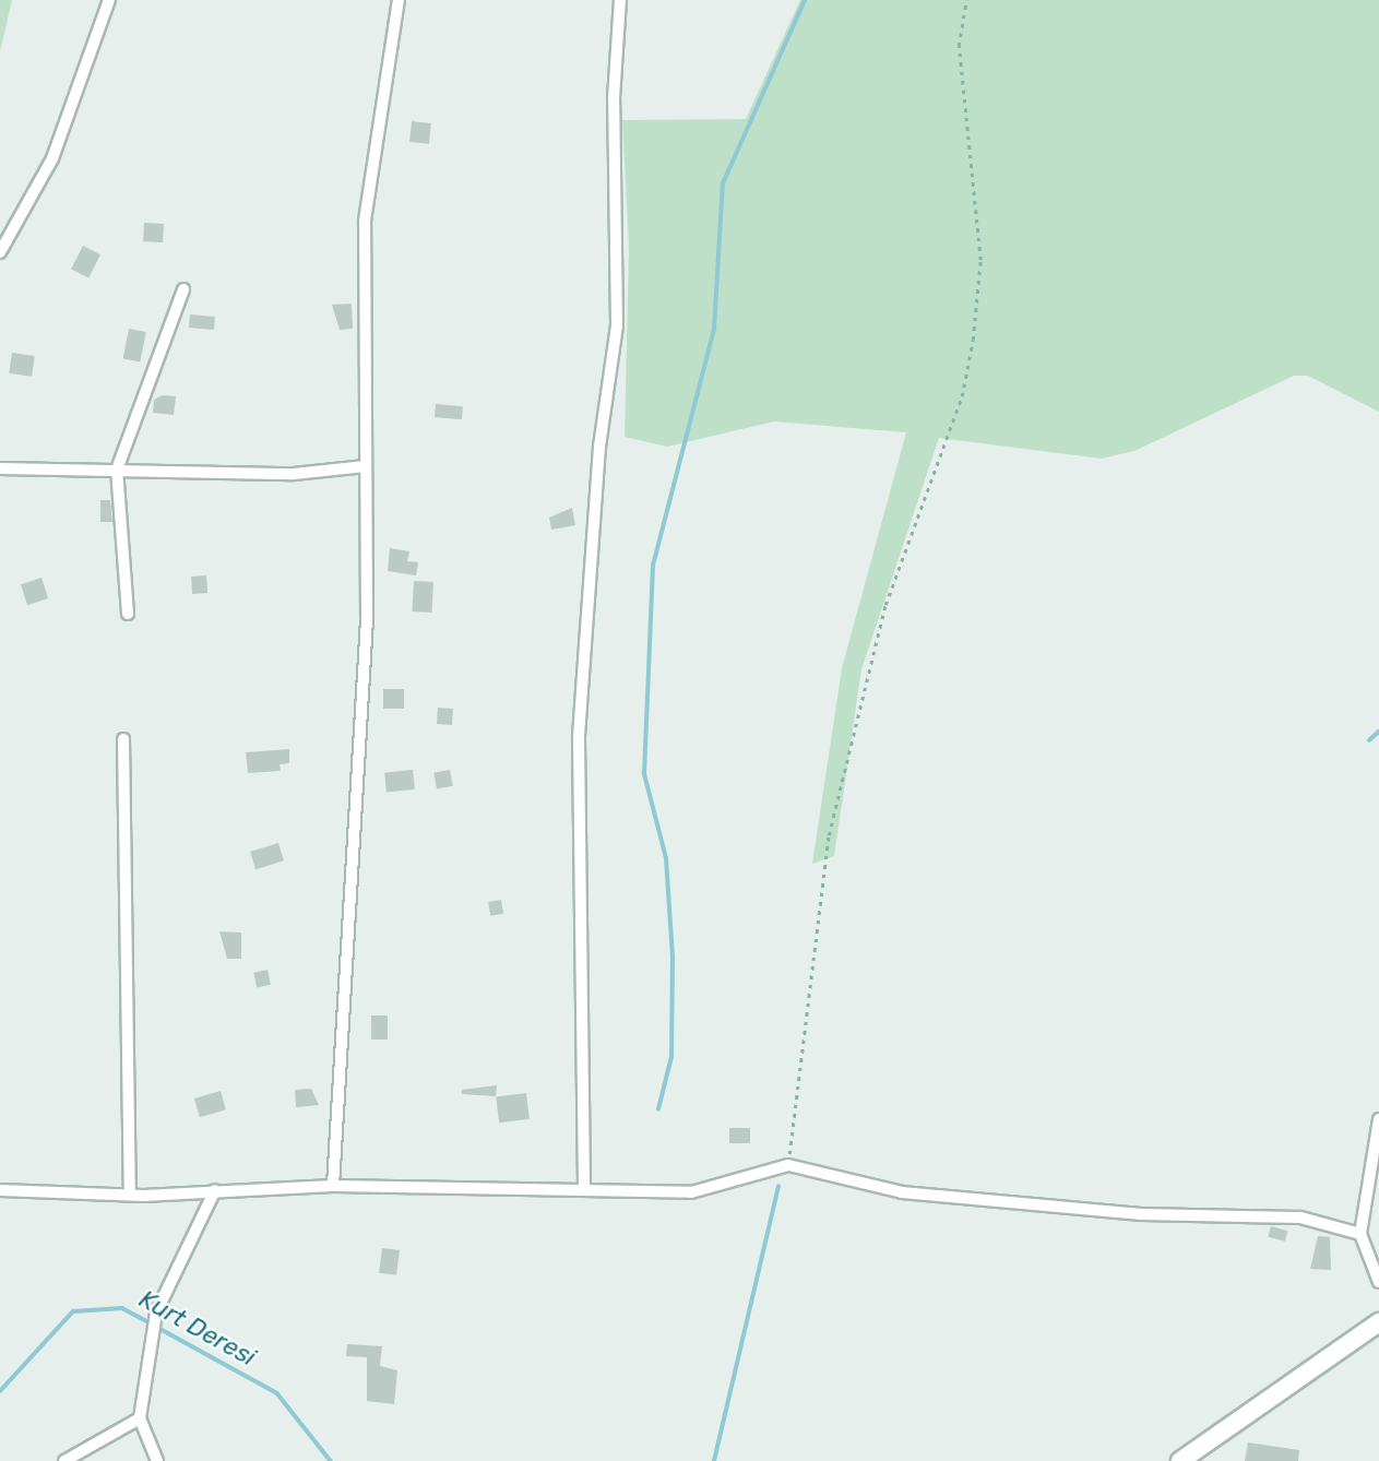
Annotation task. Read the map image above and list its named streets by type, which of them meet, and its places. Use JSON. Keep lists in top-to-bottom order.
{
  "water": ["Kurt Deresi"]
}
